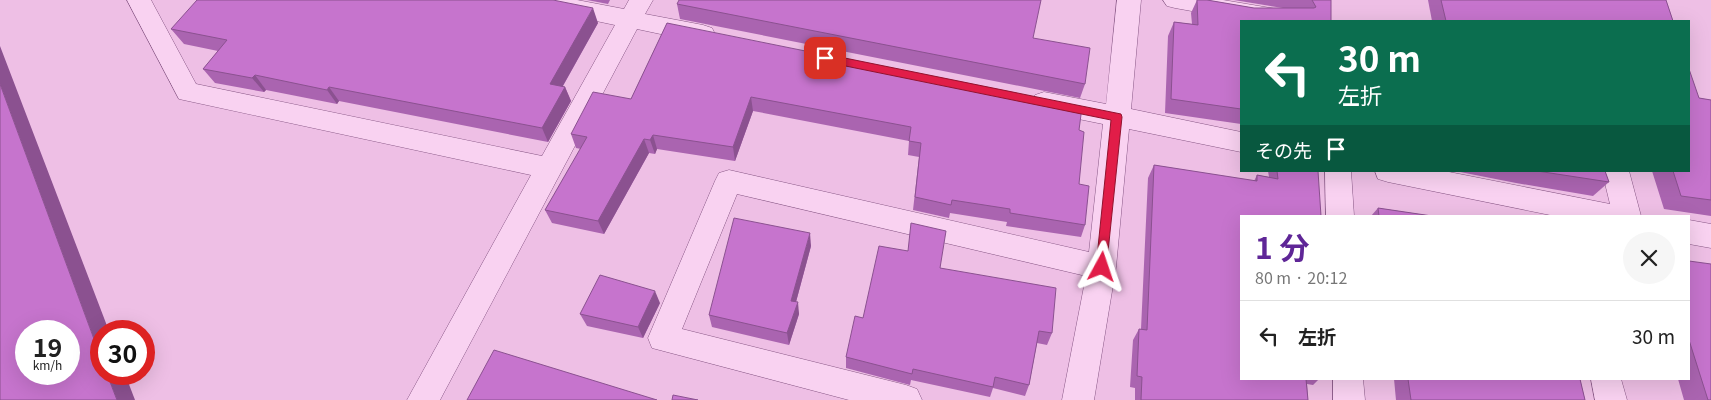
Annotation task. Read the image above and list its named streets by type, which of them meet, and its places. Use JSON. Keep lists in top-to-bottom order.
{
  "page": {
    "turn": ["30 m", "左折"],
    "then": "その先",
    "heading": ["1 分", "80 m · 20:12"],
    "list": [
      {
        "name": "左折",
        "value": "30 m"
      }
    ],
    "speed": "19 km/h",
    "limit": "30"
  }
}
